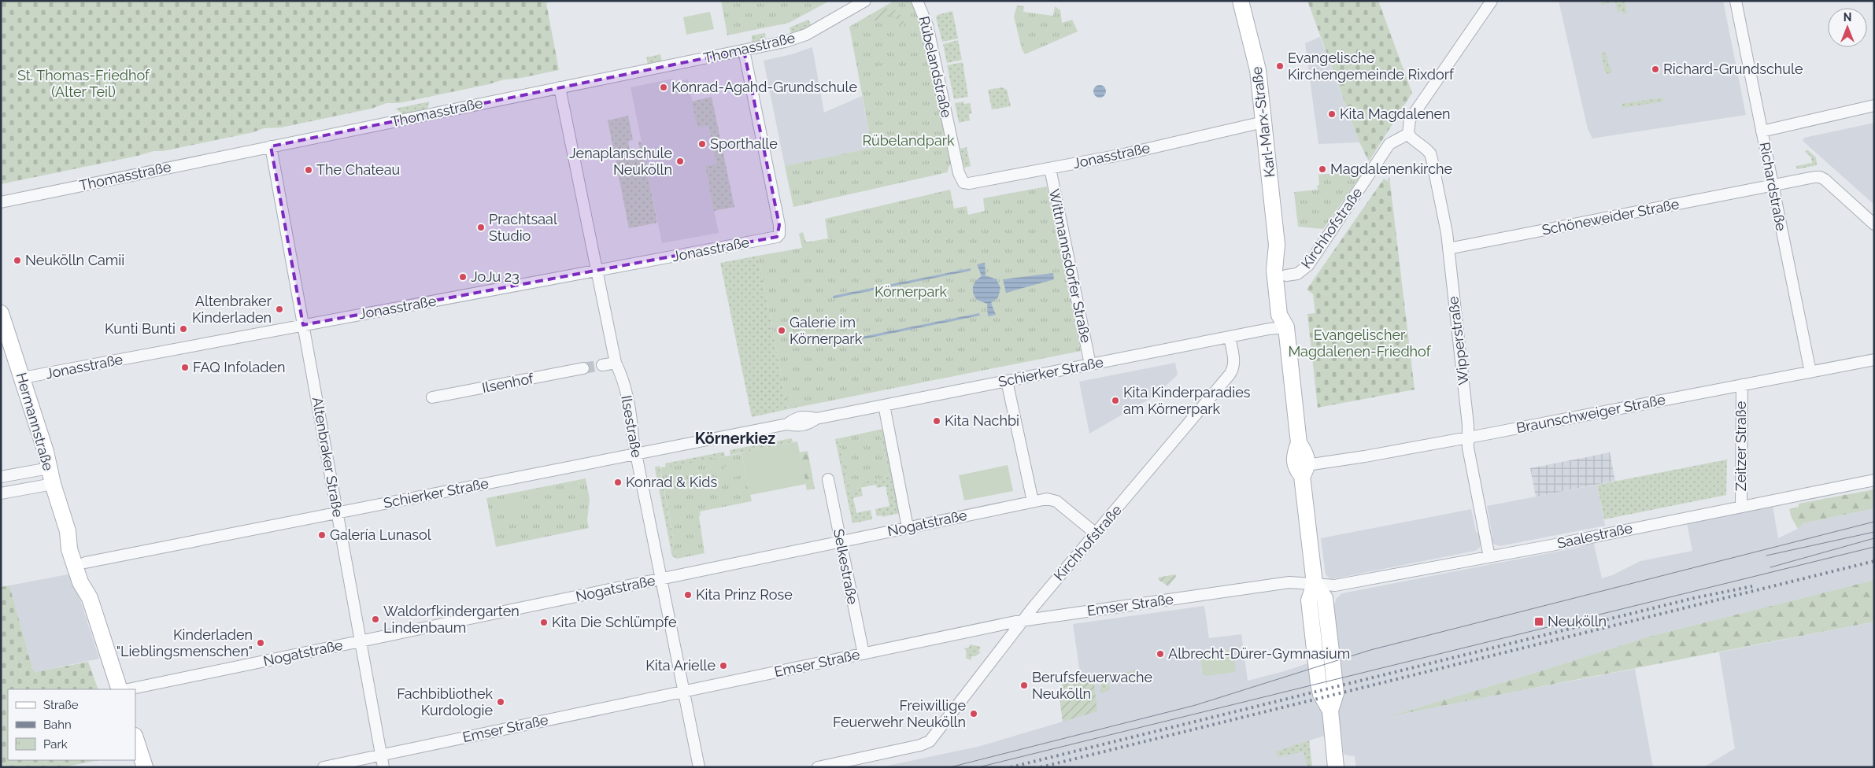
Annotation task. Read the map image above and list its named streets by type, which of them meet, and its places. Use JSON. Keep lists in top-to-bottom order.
{
  "streets": {
    "main road": ["Karl-Marx-Straße", "Hermannstraße"],
    "street": [
      "Thomasstraße",
      "Rübelandstraße",
      "Jonasstraße",
      "Richardstraße",
      "Schöneweider Straße",
      "Kirchhofstraße",
      "Wittmannsdorfer Straße",
      "Wipperstraße",
      "Schierker Straße",
      "Ilsenhof",
      "Braunschweiger Straße",
      "Ilsestraße",
      "Zeitzer Straße",
      "Altenbraker Straße",
      "Nogatstraße",
      "Saalestraße",
      "Selkestraße",
      "Emser Straße"
    ]
  },
  "crossings": [
    ["Thomasstraße", "Jonasstraße"],
    ["Thomasstraße", "Ilsestraße"],
    ["Thomasstraße", "Altenbraker Straße"],
    ["Rübelandstraße", "Jonasstraße"],
    ["Karl-Marx-Straße", "Jonasstraße"],
    ["Karl-Marx-Straße", "Kirchhofstraße"],
    ["Karl-Marx-Straße", "Schierker Straße"],
    ["Karl-Marx-Straße", "Braunschweiger Straße"],
    ["Karl-Marx-Straße", "Saalestraße"],
    ["Karl-Marx-Straße", "Emser Straße"],
    ["Jonasstraße", "Wittmannsdorfer Straße"],
    ["Jonasstraße", "Hermannstraße"],
    ["Jonasstraße", "Ilsestraße"],
    ["Jonasstraße", "Altenbraker Straße"],
    ["Richardstraße", "Schöneweider Straße"],
    ["Richardstraße", "Braunschweiger Straße"],
    ["Schöneweider Straße", "Wipperstraße"],
    ["Kirchhofstraße", "Wipperstraße"],
    ["Kirchhofstraße", "Schierker Straße"],
    ["Kirchhofstraße", "Nogatstraße"],
    ["Kirchhofstraße", "Emser Straße"],
    ["Wittmannsdorfer Straße", "Schierker Straße"],
    ["Wipperstraße", "Braunschweiger Straße"],
    ["Wipperstraße", "Saalestraße"],
    ["Schierker Straße", "Hermannstraße"],
    ["Schierker Straße", "Ilsestraße"],
    ["Schierker Straße", "Altenbraker Straße"],
    ["Braunschweiger Straße", "Zeitzer Straße"],
    ["Ilsestraße", "Nogatstraße"],
    ["Ilsestraße", "Emser Straße"],
    ["Zeitzer Straße", "Saalestraße"],
    ["Altenbraker Straße", "Nogatstraße"],
    ["Altenbraker Straße", "Emser Straße"],
    ["Nogatstraße", "Selkestraße"],
    ["Saalestraße", "Emser Straße"],
    ["Selkestraße", "Emser Straße"]
  ],
  "districts": ["Körnerkiez"],
  "parks": [
    "St. Thomas-Friedhof (Alter Teil)",
    "Rübelandpark",
    "Körnerpark",
    "Evangelischer Magdalenen-Friedhof"
  ],
  "places": {
    "other": [
      "Evangelische Kirchengemeinde Rixdorf",
      "Richard-Grundschule",
      "Konrad-Agahd-Grundschule",
      "Kita Magdalenen",
      "Sporthalle",
      "Jenaplanschule Neukölln",
      "Magdalenenkirche",
      "The Chateau",
      "Prachtsaal Studio",
      "Neukölln Camii",
      "JoJu 23",
      "Altenbraker Kinderladen",
      "Kunti Bunti",
      "Galerie im Körnerpark",
      "FAQ Infoladen",
      "Kita Kinderparadies am Körnerpark",
      "Kita Nachbi",
      "Konrad & Kids",
      "Galería Lunasol",
      "Kita Prinz Rose",
      "Waldorfkindergarten Lindenbaum",
      "Kita Die Schlümpfe",
      "Kinderladen \"Lieblingsmenschen\"",
      "Albrecht-Dürer-Gymnasium",
      "Kita Arielle",
      "Berufsfeuerwache Neukölln",
      "Fachbibliothek Kurdologie",
      "Freiwillige Feuerwehr Neukölln"
    ],
    "transit": ["Neukölln"]
  },
  "legend": ["Straße", "Bahn", "Park"],
  "north": "top"
}
